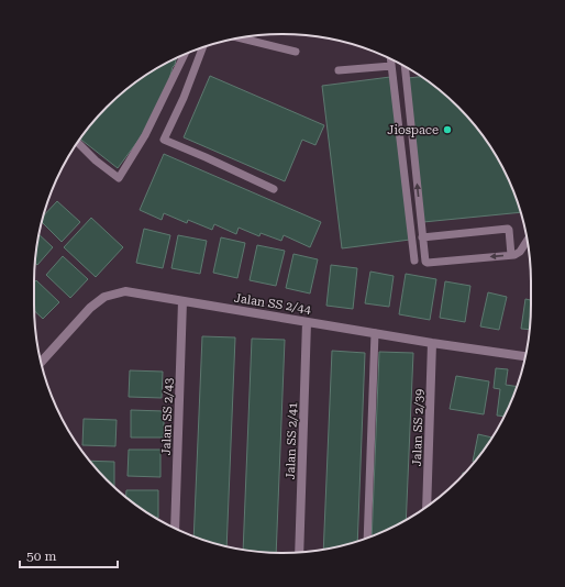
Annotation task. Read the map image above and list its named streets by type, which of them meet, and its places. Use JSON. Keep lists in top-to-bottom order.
{
  "streets": {
    "street": [
      "Jalan SS 2/44",
      "Jalan SS 2/43",
      "Jalan SS 2/39",
      "Jalan SS 2/41"
    ]
  },
  "crossings": [
    ["Jalan SS 2/44", "Jalan SS 2/43"],
    ["Jalan SS 2/44", "Jalan SS 2/39"],
    ["Jalan SS 2/44", "Jalan SS 2/41"]
  ],
  "places": ["Jiospace"],
  "scale_bar": "50 m"
}
